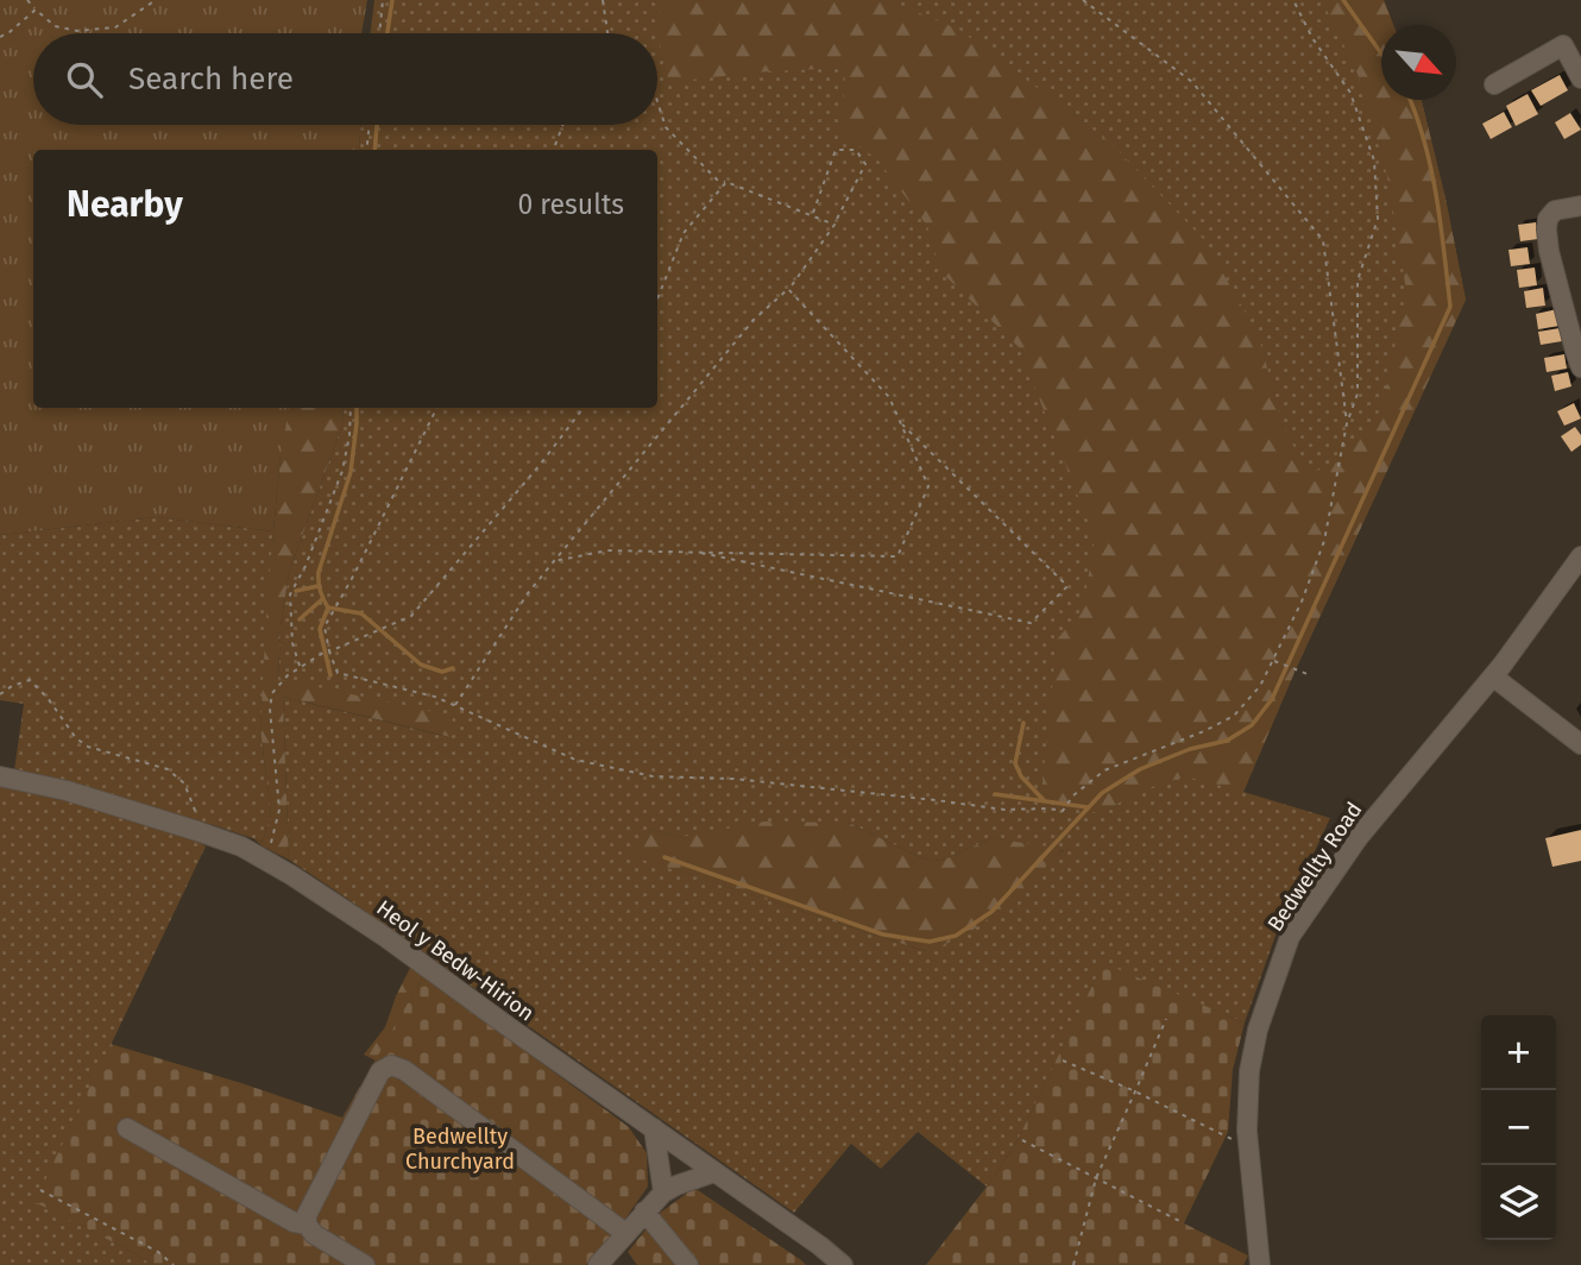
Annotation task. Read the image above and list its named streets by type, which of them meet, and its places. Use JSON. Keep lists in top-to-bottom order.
{
  "streets": {
    "street": ["Bedwellty Road", "Heol y Bedw-Hirion"]
  },
  "parks": ["Bedwellty Churchyard"],
  "north": "bottom right",
  "page": {
    "search": "Search here",
    "heading": ["Nearby", "0 results"],
    "map_buttons": ["+", "−"]
  }
}
